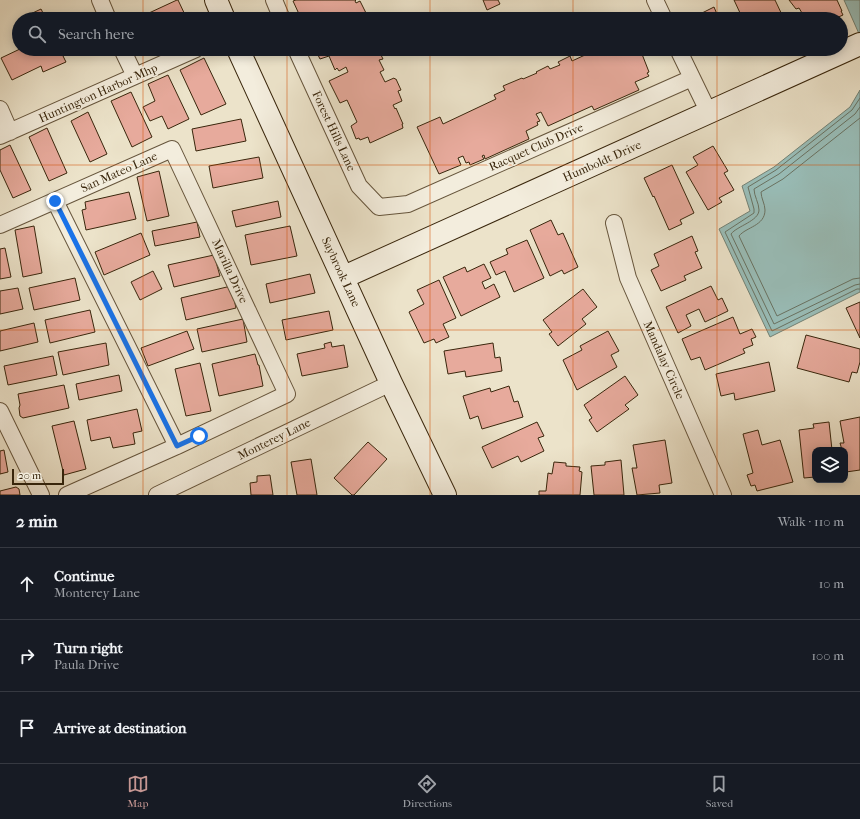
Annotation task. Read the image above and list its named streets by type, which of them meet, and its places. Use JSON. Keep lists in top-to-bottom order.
{
  "streets": {
    "street": [
      "Huntington Harbor Mhp",
      "Forest Hills Lane",
      "Racquet Club Drive",
      "Humboldt Drive",
      "San Mateo Lane",
      "Marilla Drive",
      "Saybrook Lane",
      "Mandalay Circle",
      "Monterey Lane"
    ]
  },
  "crossings": [
    ["Forest Hills Lane", "Racquet Club Drive"],
    ["Humboldt Drive", "Saybrook Lane"],
    ["San Mateo Lane", "Marilla Drive"],
    ["Saybrook Lane", "Monterey Lane"]
  ],
  "scale_bar": "20 m",
  "page": {
    "search": "Search here",
    "scale": "20 m",
    "heading": ["2 min", "Walk · 110 m"],
    "list": [
      ["Continue", "Monterey Lane", "10 m"],
      ["Turn right", "Paula Drive", "100 m"],
      "Arrive at destination"
    ],
    "nav": ["Map", "Directions", "Saved"]
  }
}
